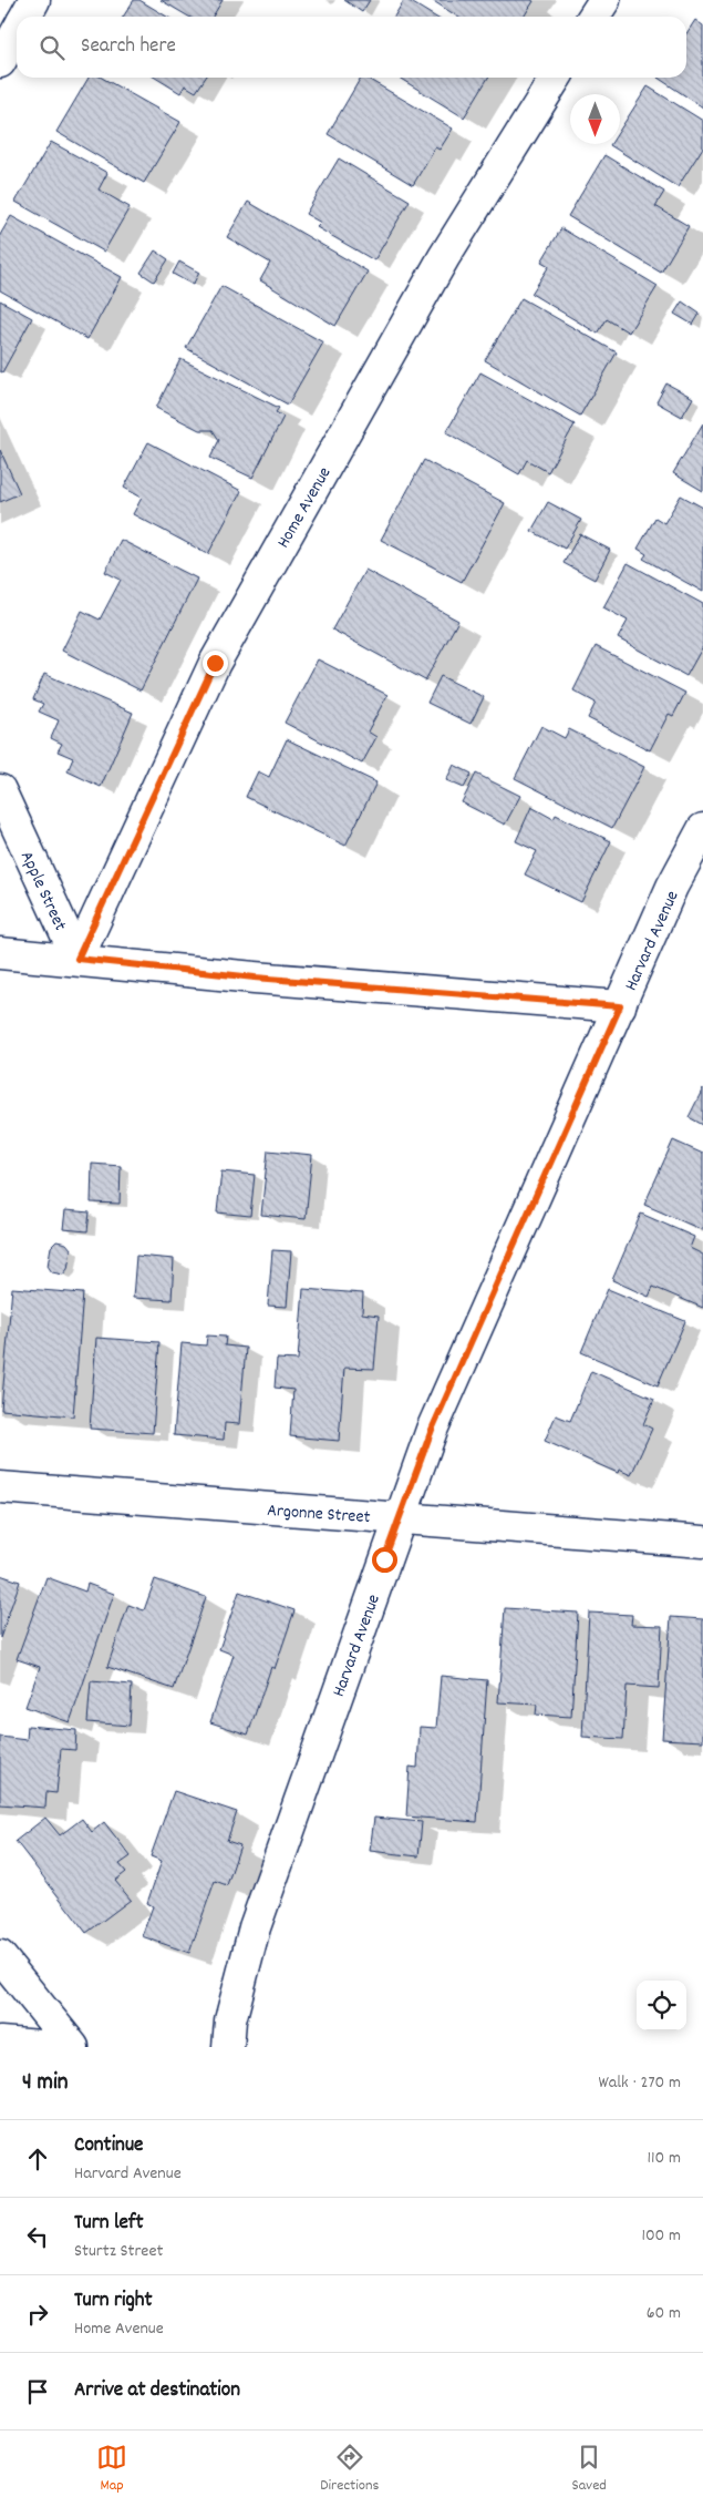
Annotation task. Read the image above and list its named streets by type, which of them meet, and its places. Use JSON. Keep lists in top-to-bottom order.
{
  "streets": {
    "street": [
      "Home Avenue",
      "Apple Street",
      "Harvard Avenue",
      "Argonne Street"
    ]
  },
  "crossings": [
    ["Home Avenue", "Apple Street"],
    ["Harvard Avenue", "Argonne Street"]
  ],
  "north": "bottom",
  "page": {
    "search": "Search here",
    "heading": ["4 min", "Walk · 270 m"],
    "list": [
      ["Continue", "Harvard Avenue", "110 m"],
      ["Turn left", "Sturtz Street", "100 m"],
      ["Turn right", "Home Avenue", "60 m"],
      "Arrive at destination"
    ],
    "nav": ["Map", "Directions", "Saved"]
  }
}
